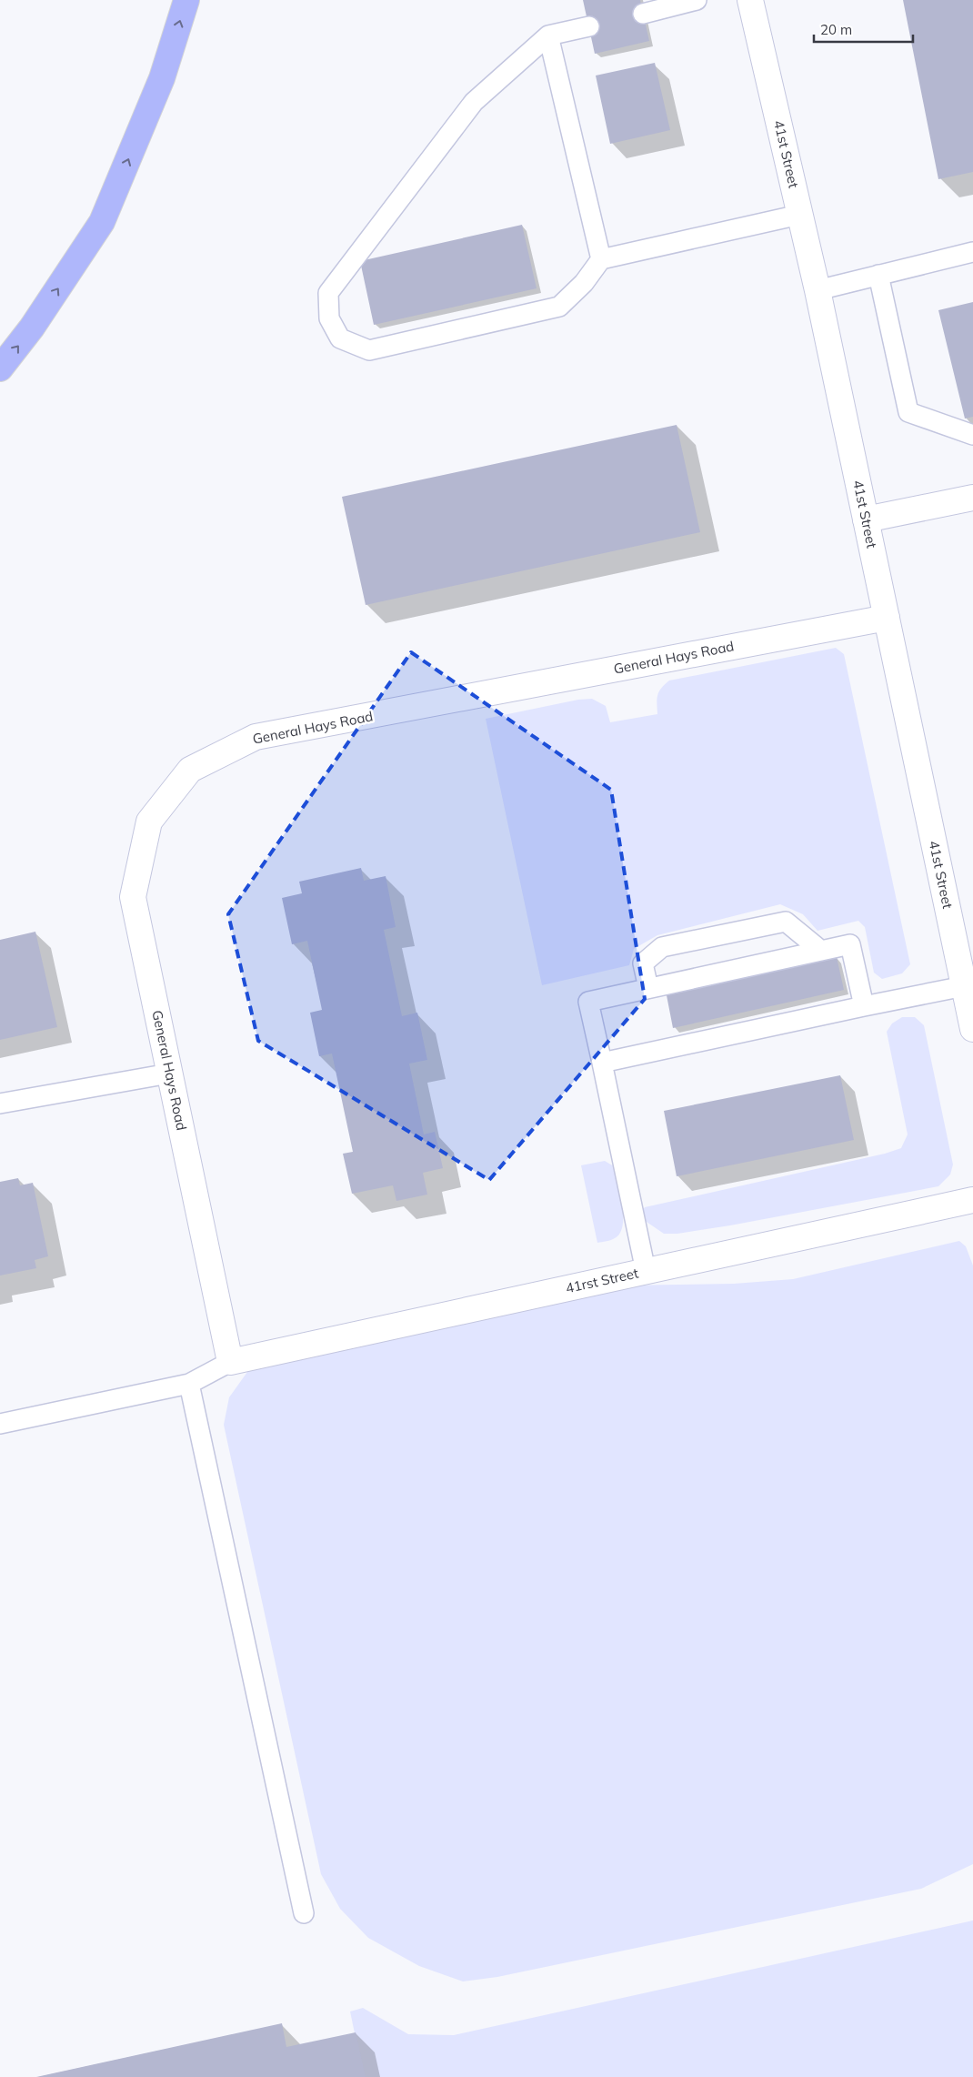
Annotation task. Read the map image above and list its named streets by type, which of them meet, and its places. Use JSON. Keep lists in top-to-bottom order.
{
  "streets": {
    "street": ["41st Street", "General Hays Road", "41rst Street"]
  },
  "crossings": [
    ["41st Street", "General Hays Road"],
    ["General Hays Road", "41rst Street"]
  ],
  "scale_bar": "20 m"
}
